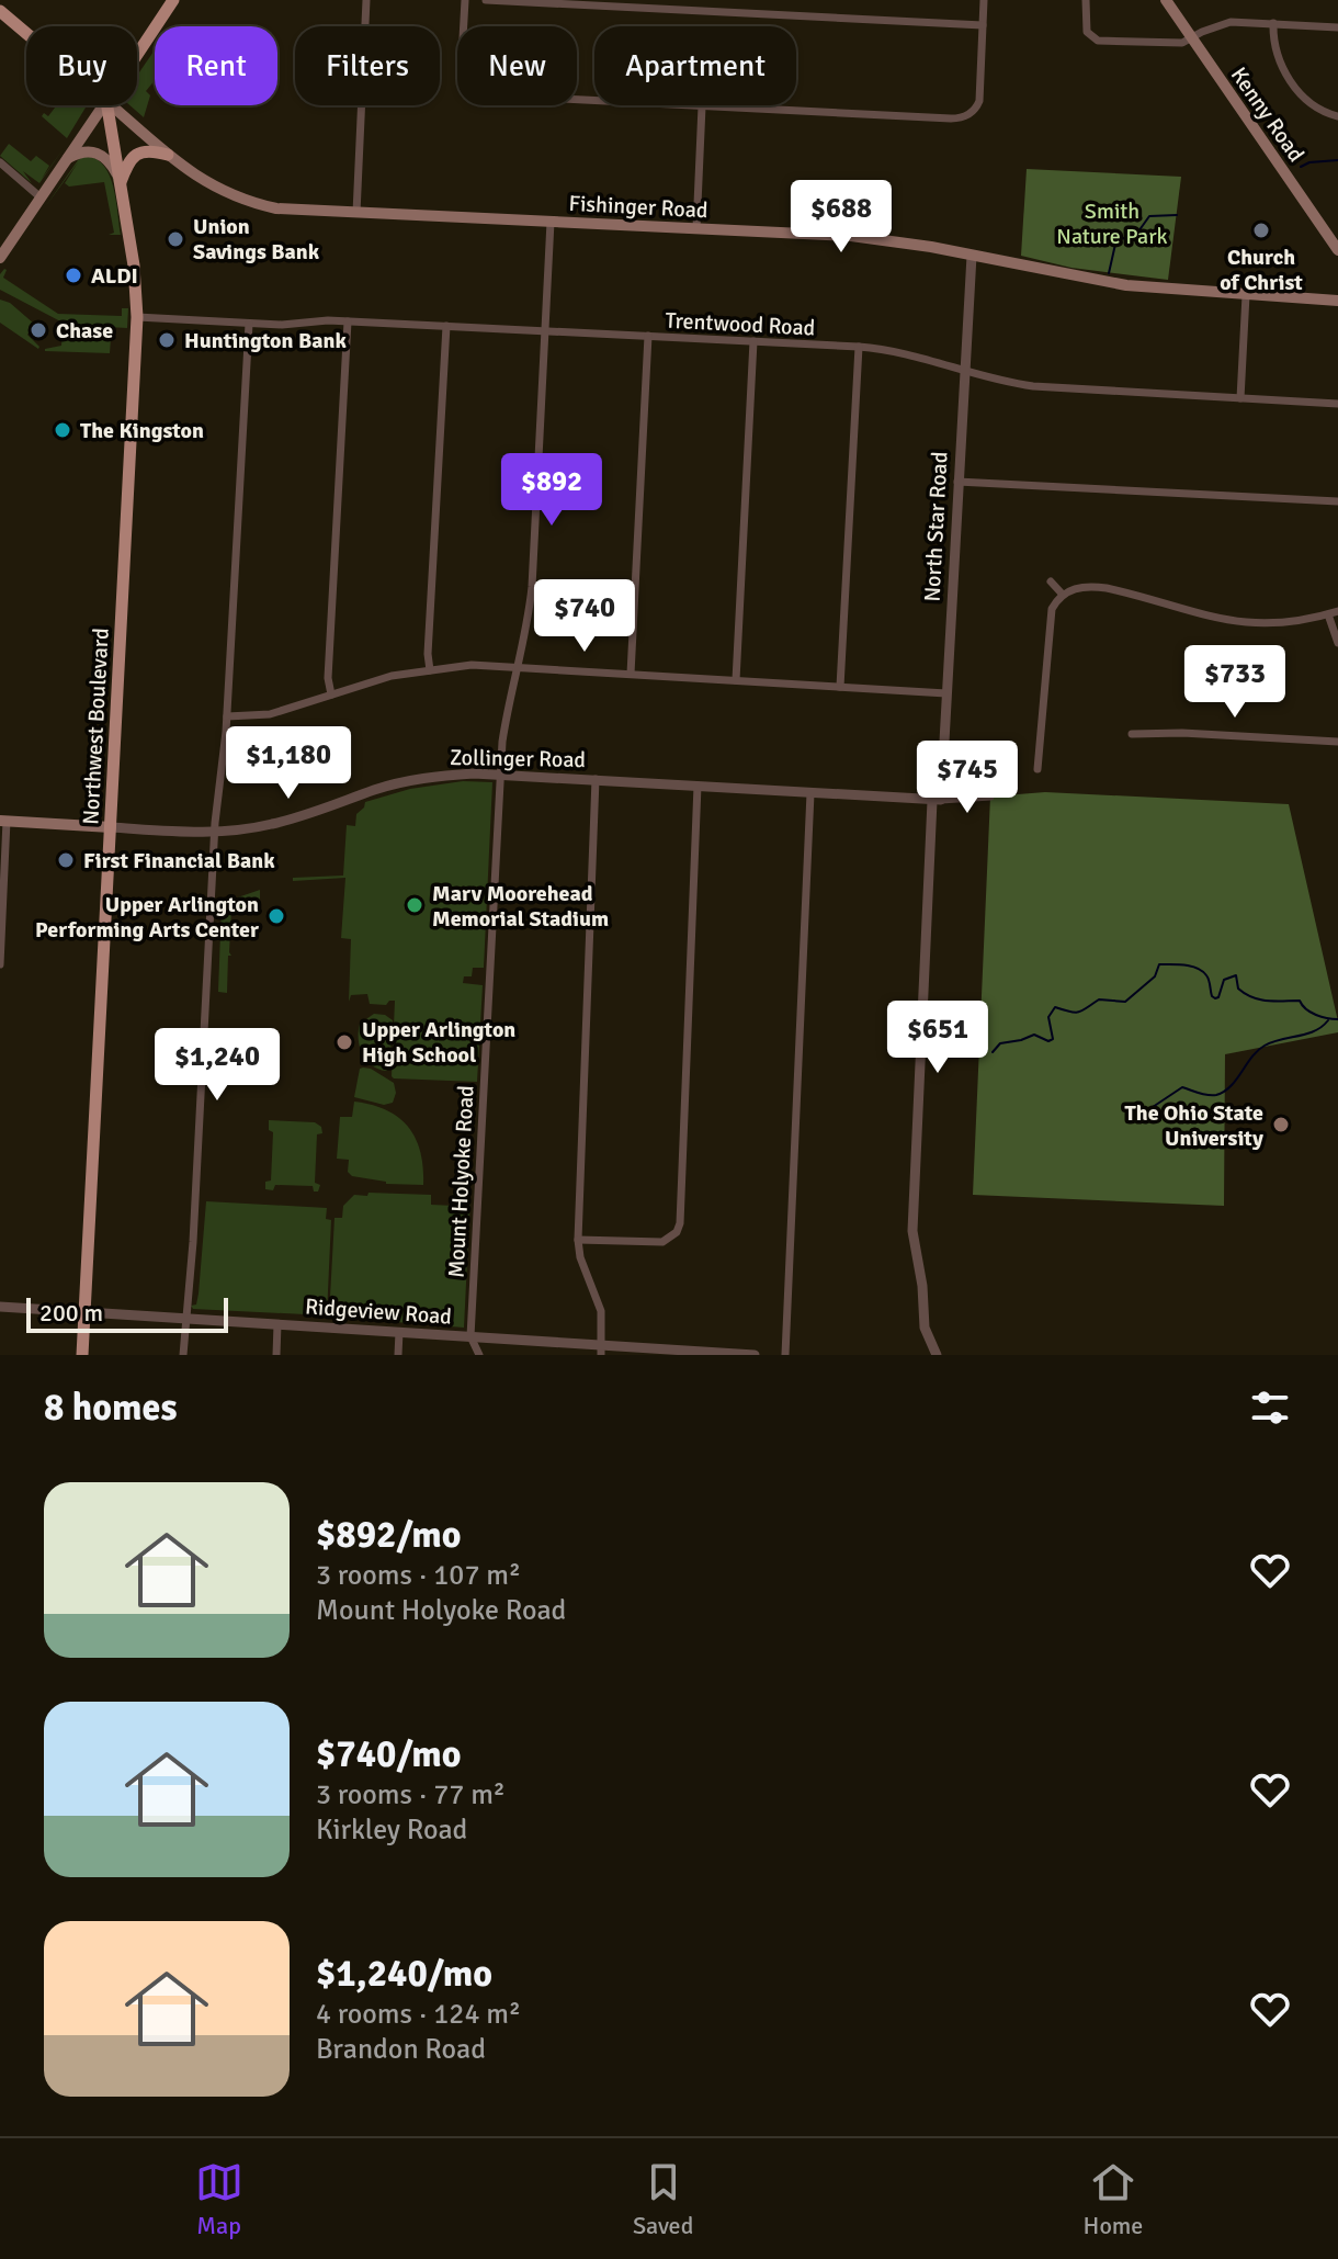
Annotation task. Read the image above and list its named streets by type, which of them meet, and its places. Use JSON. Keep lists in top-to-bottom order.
{
  "streets": {
    "main road": [
      "Kenny Road",
      "Fishinger Road",
      "Northwest Boulevard",
      "Zollinger Road"
    ],
    "street": [
      "Trentwood Road",
      "North Star Road",
      "Mount Holyoke Road",
      "Ridgeview Road"
    ]
  },
  "crossings": [
    ["Fishinger Road", "North Star Road"],
    ["Fishinger Road", "Mount Holyoke Road"],
    ["Trentwood Road", "North Star Road"],
    ["Trentwood Road", "Northwest Boulevard"],
    ["Trentwood Road", "Mount Holyoke Road"],
    ["North Star Road", "Zollinger Road"],
    ["Northwest Boulevard", "Zollinger Road"],
    ["Northwest Boulevard", "Ridgeview Road"],
    ["Zollinger Road", "Mount Holyoke Road"],
    ["Mount Holyoke Road", "Ridgeview Road"]
  ],
  "parks": ["Smith Nature Park"],
  "places": [
    "Church of Christ",
    "Union Savings Bank",
    "ALDI",
    "Chase",
    "Huntington Bank",
    "The Kingston",
    "First Financial Bank",
    "Marv Moorehead Memorial Stadium",
    "Upper Arlington Performing Arts Center",
    "Upper Arlington High School",
    "The Ohio State University"
  ],
  "scale_bar": "200 m",
  "page": {
    "chip": [
      "Buy",
      "Rent",
      "Filters",
      "New",
      "Apartment"
    ],
    "price": [
      "$688",
      "$892",
      "$740",
      "$733",
      "$1,180",
      "$745",
      "$651",
      "$1,240"
    ],
    "scale": "200 m",
    "heading": "8 homes",
    "list": [
      {
        "name": "$892/mo",
        "note": "3 rooms · 107 m² · Mount Holyoke Road"
      },
      {
        "name": "$740/mo",
        "note": "3 rooms · 77 m² · Kirkley Road"
      },
      {
        "name": "$1,240/mo",
        "note": "4 rooms · 124 m² · Brandon Road"
      }
    ],
    "tabs": ["Map", "Saved", "Home"]
  }
}
